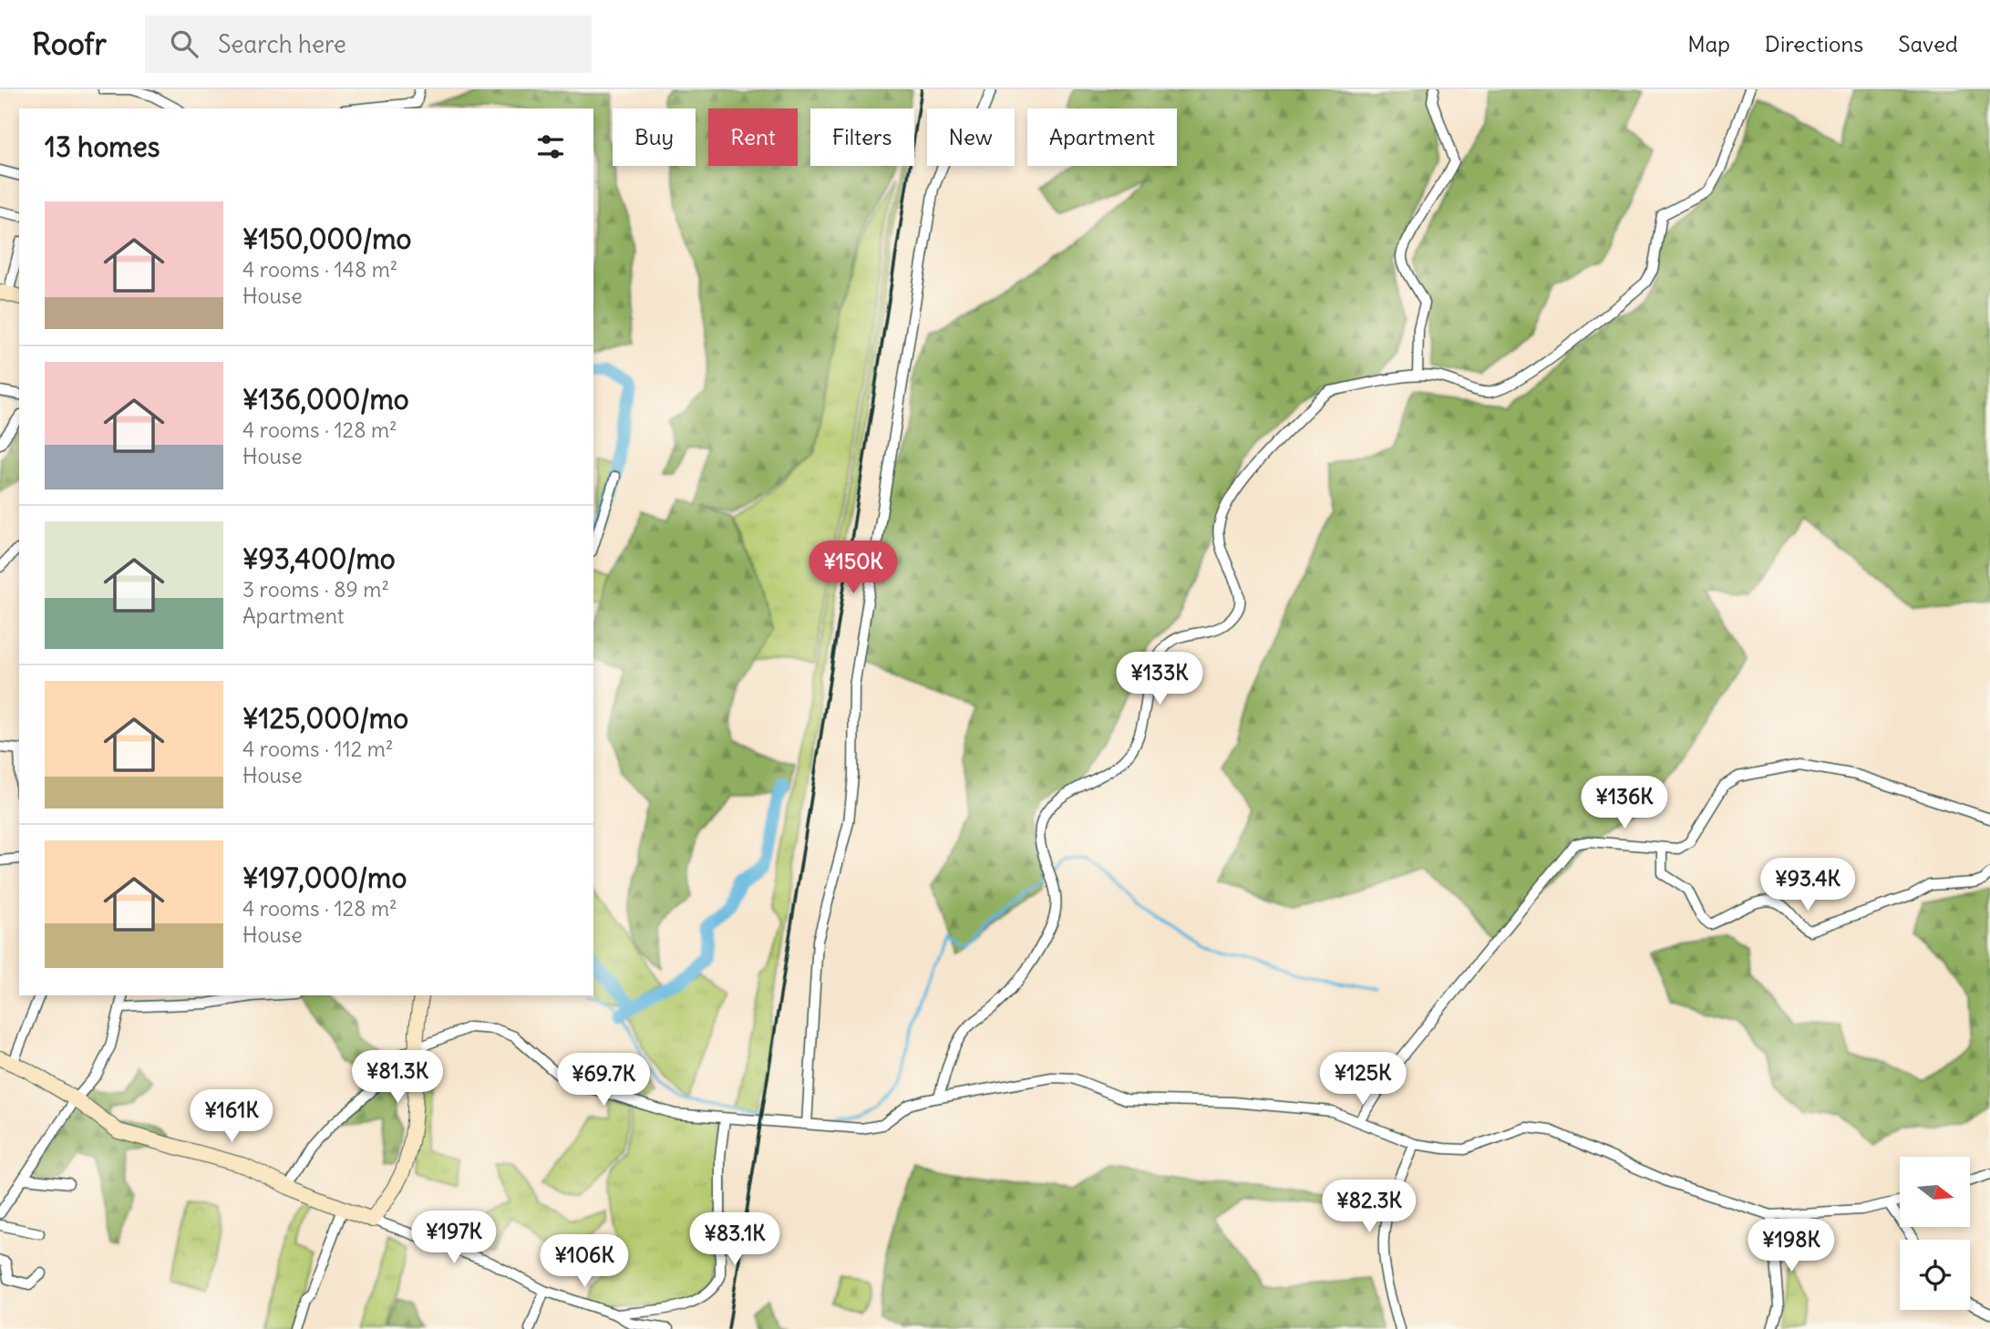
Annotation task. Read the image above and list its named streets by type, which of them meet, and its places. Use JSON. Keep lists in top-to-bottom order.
{
  "north": "right",
  "page": {
    "header": "Roofr",
    "search": "Search here",
    "nav": ["Map", "Directions", "Saved"],
    "chip": [
      "Buy",
      "Rent",
      "Filters",
      "New",
      "Apartment"
    ],
    "heading": "13 homes",
    "list": [
      {
        "name": "¥150,000/mo",
        "note": "4 rooms · 148 m² · House"
      },
      {
        "name": "¥136,000/mo",
        "note": "4 rooms · 128 m² · House"
      },
      {
        "name": "¥93,400/mo",
        "note": "3 rooms · 89 m² · Apartment"
      },
      {
        "name": "¥125,000/mo",
        "note": "4 rooms · 112 m² · House"
      },
      {
        "name": "¥197,000/mo",
        "note": "4 rooms · 128 m² · House"
      }
    ],
    "price": [
      "¥150K",
      "¥133K",
      "¥136K",
      "¥93.4K",
      "¥81.3K",
      "¥125K",
      "¥69.7K",
      "¥161K",
      "¥82.3K",
      "¥197K",
      "¥83.1K",
      "¥198K",
      "¥106K"
    ]
  }
}
